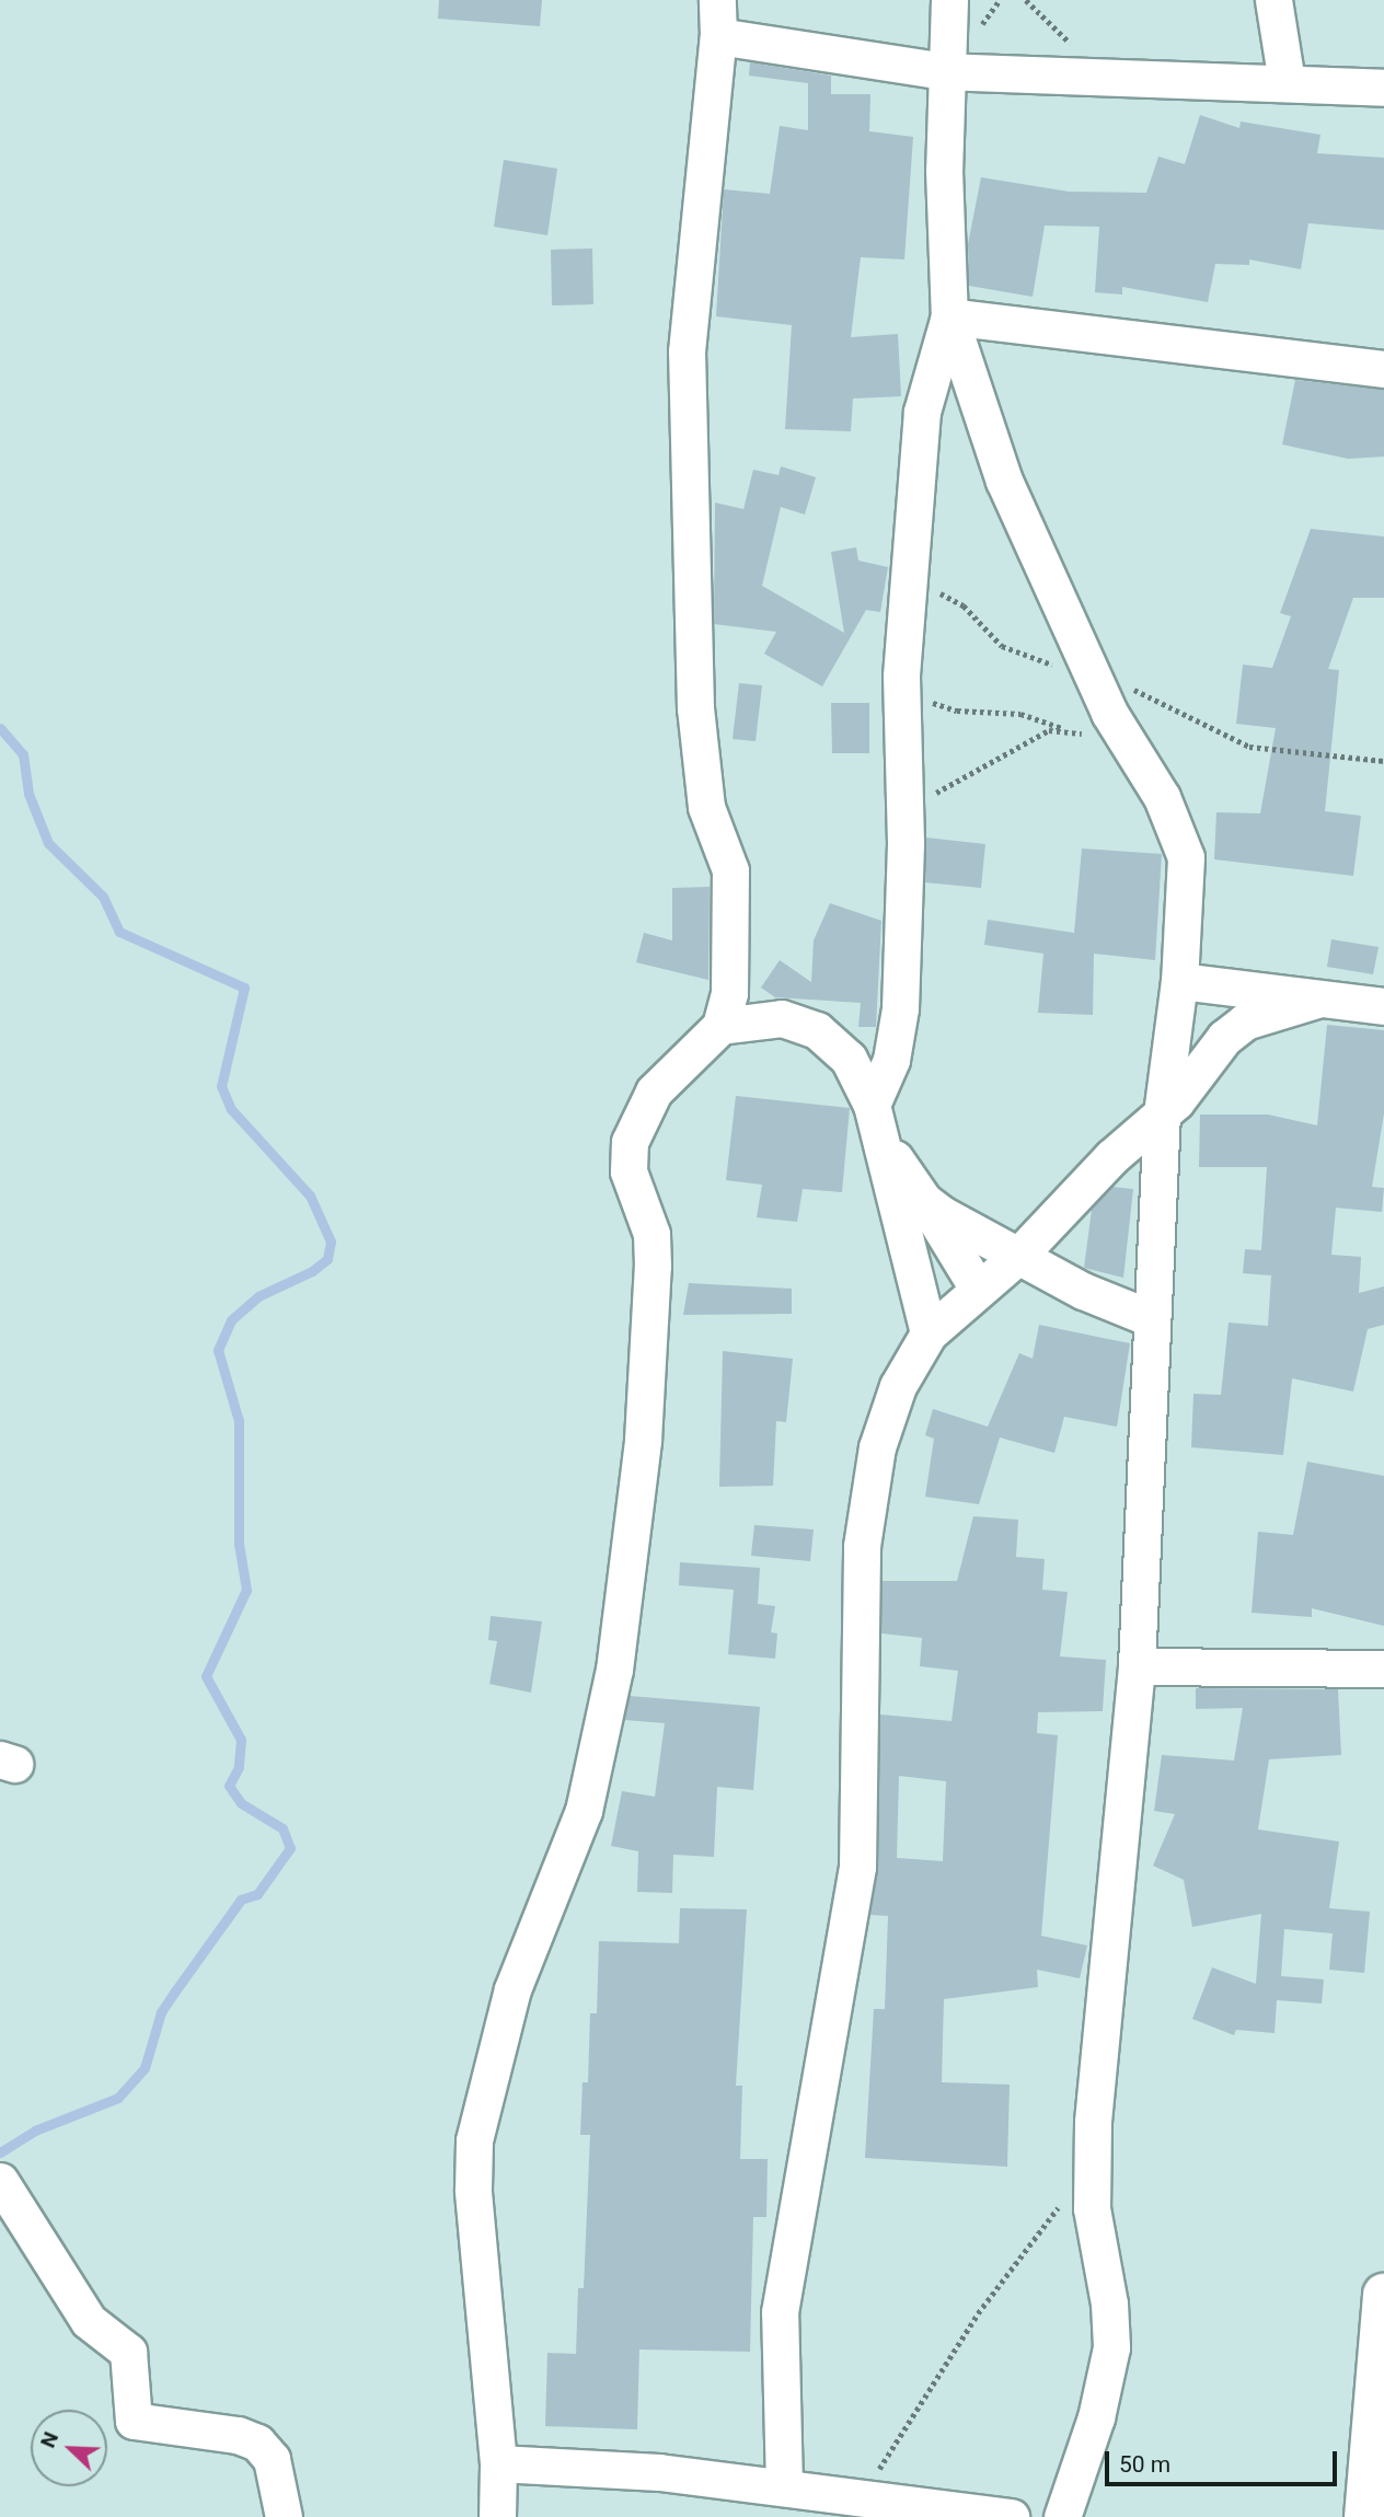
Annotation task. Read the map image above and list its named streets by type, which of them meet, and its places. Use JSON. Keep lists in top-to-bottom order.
{
  "scale_bar": "50 m",
  "north": "top left"
}
